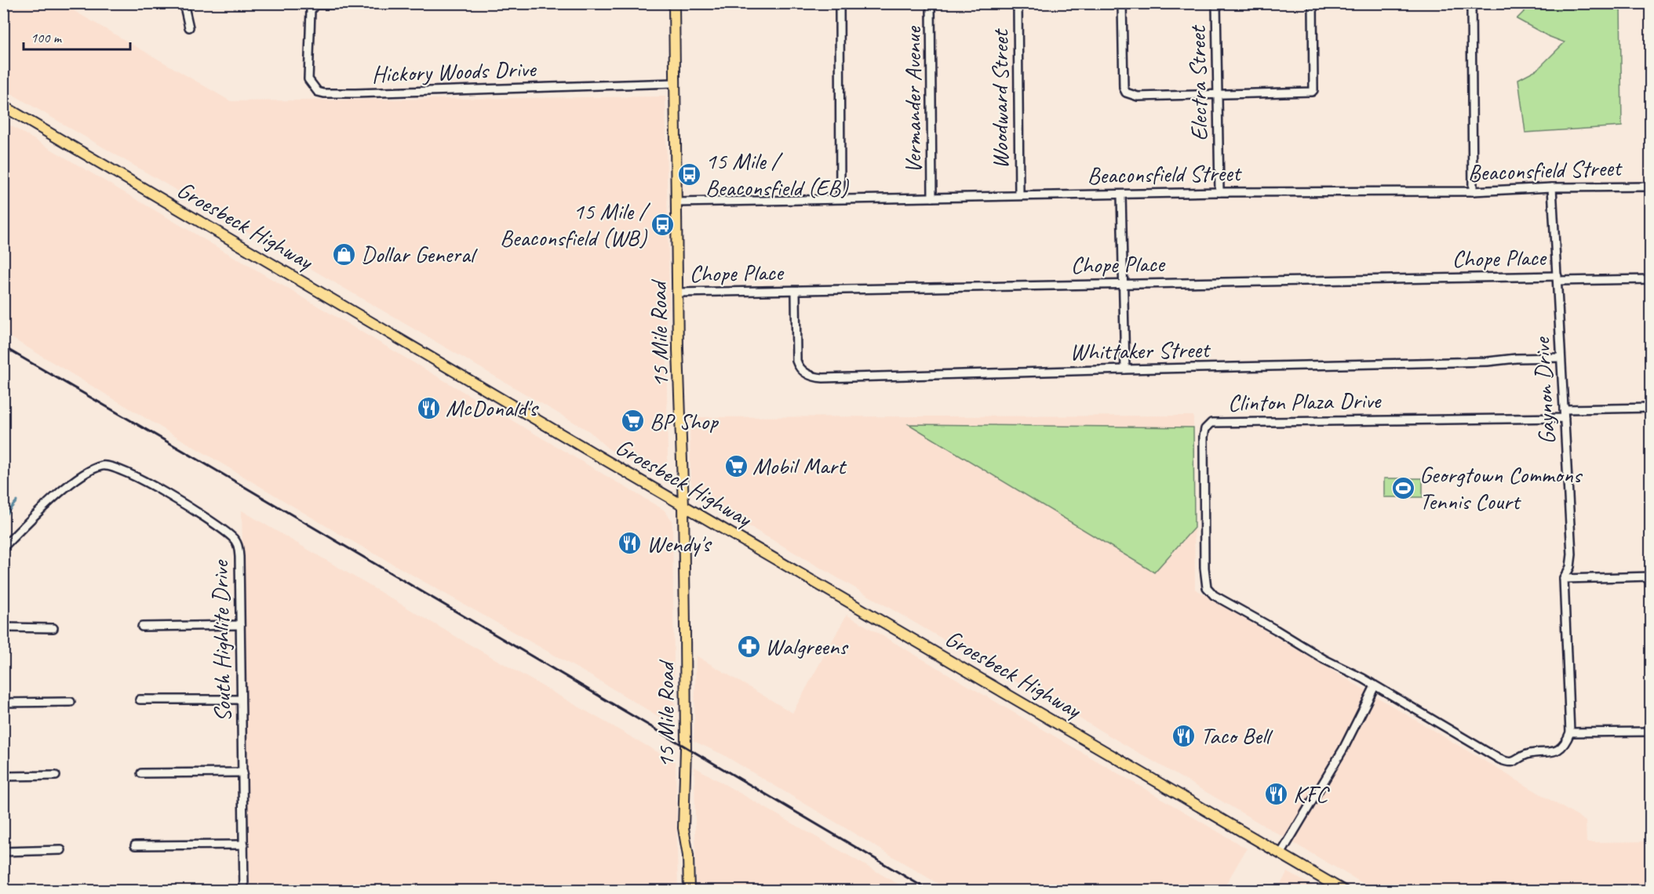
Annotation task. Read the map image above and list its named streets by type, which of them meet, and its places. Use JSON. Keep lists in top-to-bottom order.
{
  "streets": {
    "main road": ["Groesbeck Highway", "15 Mile Road"],
    "street": [
      "Hickory Woods Drive",
      "Electra Street",
      "Woodward Street",
      "Vermander Avenue",
      "Beaconsfield Street",
      "Chope Place",
      "Whittaker Street",
      "Gaynon Drive",
      "Clinton Plaza Drive",
      "South Highlite Drive"
    ]
  },
  "crossings": [
    ["Hickory Woods Drive", "15 Mile Road"],
    ["Electra Street", "Beaconsfield Street"],
    ["Woodward Street", "Beaconsfield Street"],
    ["Vermander Avenue", "Beaconsfield Street"],
    ["Beaconsfield Street", "15 Mile Road"],
    ["Beaconsfield Street", "Gaynon Drive"],
    ["Groesbeck Highway", "15 Mile Road"],
    ["Chope Place", "15 Mile Road"],
    ["Chope Place", "Whittaker Street"],
    ["Chope Place", "Gaynon Drive"],
    ["Whittaker Street", "Gaynon Drive"],
    ["Gaynon Drive", "Clinton Plaza Drive"]
  ],
  "places": {
    "bus stop": ["15 Mile / Beaconsfield (EB)", "15 Mile / Beaconsfield (WB)"],
    "shop": ["Dollar General"],
    "restaurant": [
      "McDonald's",
      "Wendy's",
      "Taco Bell",
      "KFC"
    ],
    "supermarket": ["BP Shop", "Mobil Mart"],
    "sports": ["Georgtown Commons Tennis Court"],
    "pharmacy": ["Walgreens"]
  },
  "scale_bar": "100 m"
}
